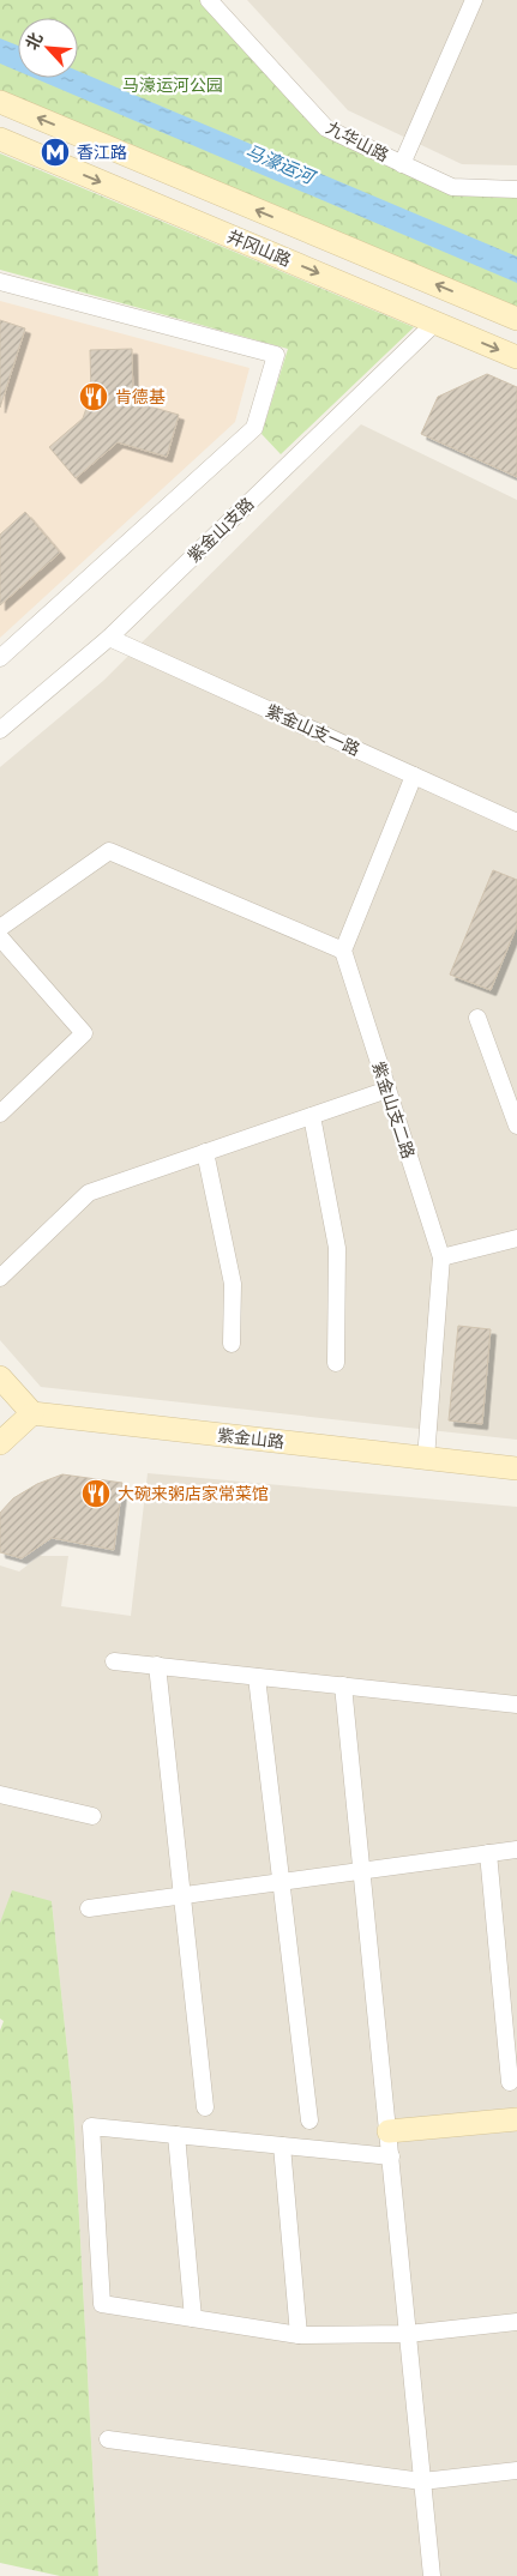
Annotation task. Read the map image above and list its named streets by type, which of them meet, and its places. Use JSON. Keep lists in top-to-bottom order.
{
  "streets": {
    "main road": ["井冈山路", "紫金山路"],
    "street": [
      "九华山路",
      "紫金山支路",
      "紫金山支一路",
      "紫金山支二路"
    ]
  },
  "crossings": [
    ["井冈山路", "紫金山支路"],
    ["紫金山支路", "紫金山支一路"],
    ["紫金山支二路", "紫金山路"]
  ],
  "water": ["马濠运河"],
  "parks": ["马濠运河公园"],
  "places": {
    "metro station": ["香江路"],
    "restaurant": ["肯德基", "大碗来粥店家常菜馆"]
  },
  "north": "top left"
}
